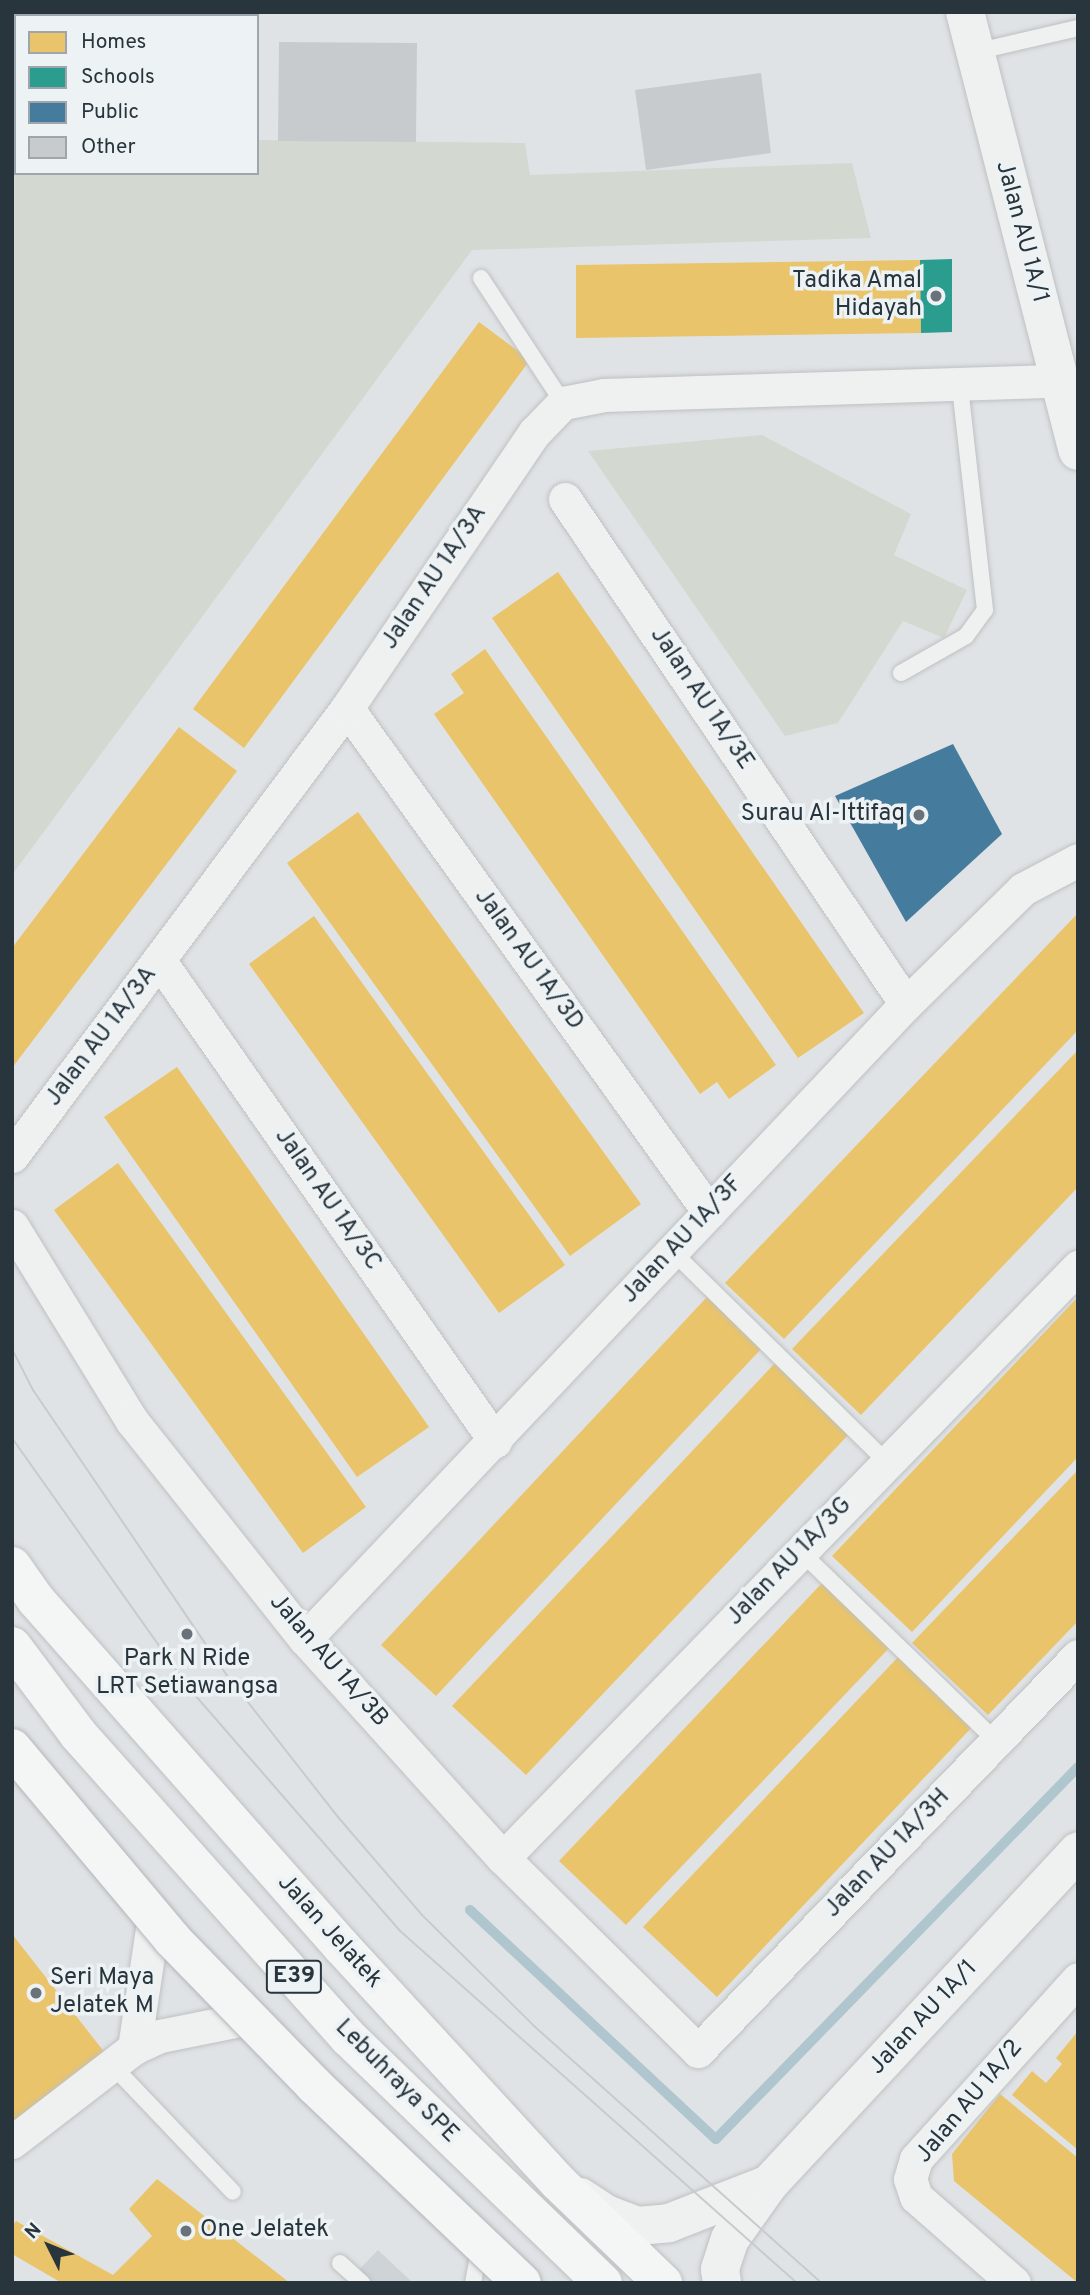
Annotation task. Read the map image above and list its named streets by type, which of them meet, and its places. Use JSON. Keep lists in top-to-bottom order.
{
  "streets": {
    "main road": ["Jalan Jelatek", "E39", "Lebuhraya SPE"],
    "street": [
      "Jalan AU 1A/1",
      "Jalan AU 1A/3A",
      "Jalan AU 1A/3E",
      "Jalan AU 1A/3D",
      "Jalan AU 1A/3C",
      "Jalan AU 1A/3F",
      "Jalan AU 1A/3G",
      "Jalan AU 1A/3B",
      "Jalan AU 1A/3H",
      "Jalan AU 1A/2"
    ]
  },
  "crossings": [
    ["Jalan AU 1A/1", "Jalan Jelatek"],
    ["Jalan AU 1A/3A", "Jalan AU 1A/3D"],
    ["Jalan AU 1A/3A", "Jalan AU 1A/3C"],
    ["Jalan AU 1A/3E", "Jalan AU 1A/3F"],
    ["Jalan AU 1A/3D", "Jalan AU 1A/3F"],
    ["Jalan AU 1A/3C", "Jalan AU 1A/3F"],
    ["Jalan AU 1A/3F", "Jalan AU 1A/3B"],
    ["Jalan AU 1A/3G", "Jalan AU 1A/3B"],
    ["Jalan AU 1A/3B", "Jalan AU 1A/3H"]
  ],
  "places": [
    "Tadika Amal Hidayah",
    "Surau Al-Ittifaq",
    "Park N Ride LRT Setiawangsa",
    "Seri Maya Jelatek M",
    "One Jelatek"
  ],
  "legend": [
    "Homes",
    "Schools",
    "Public",
    "Other"
  ],
  "north": "top left"
}
